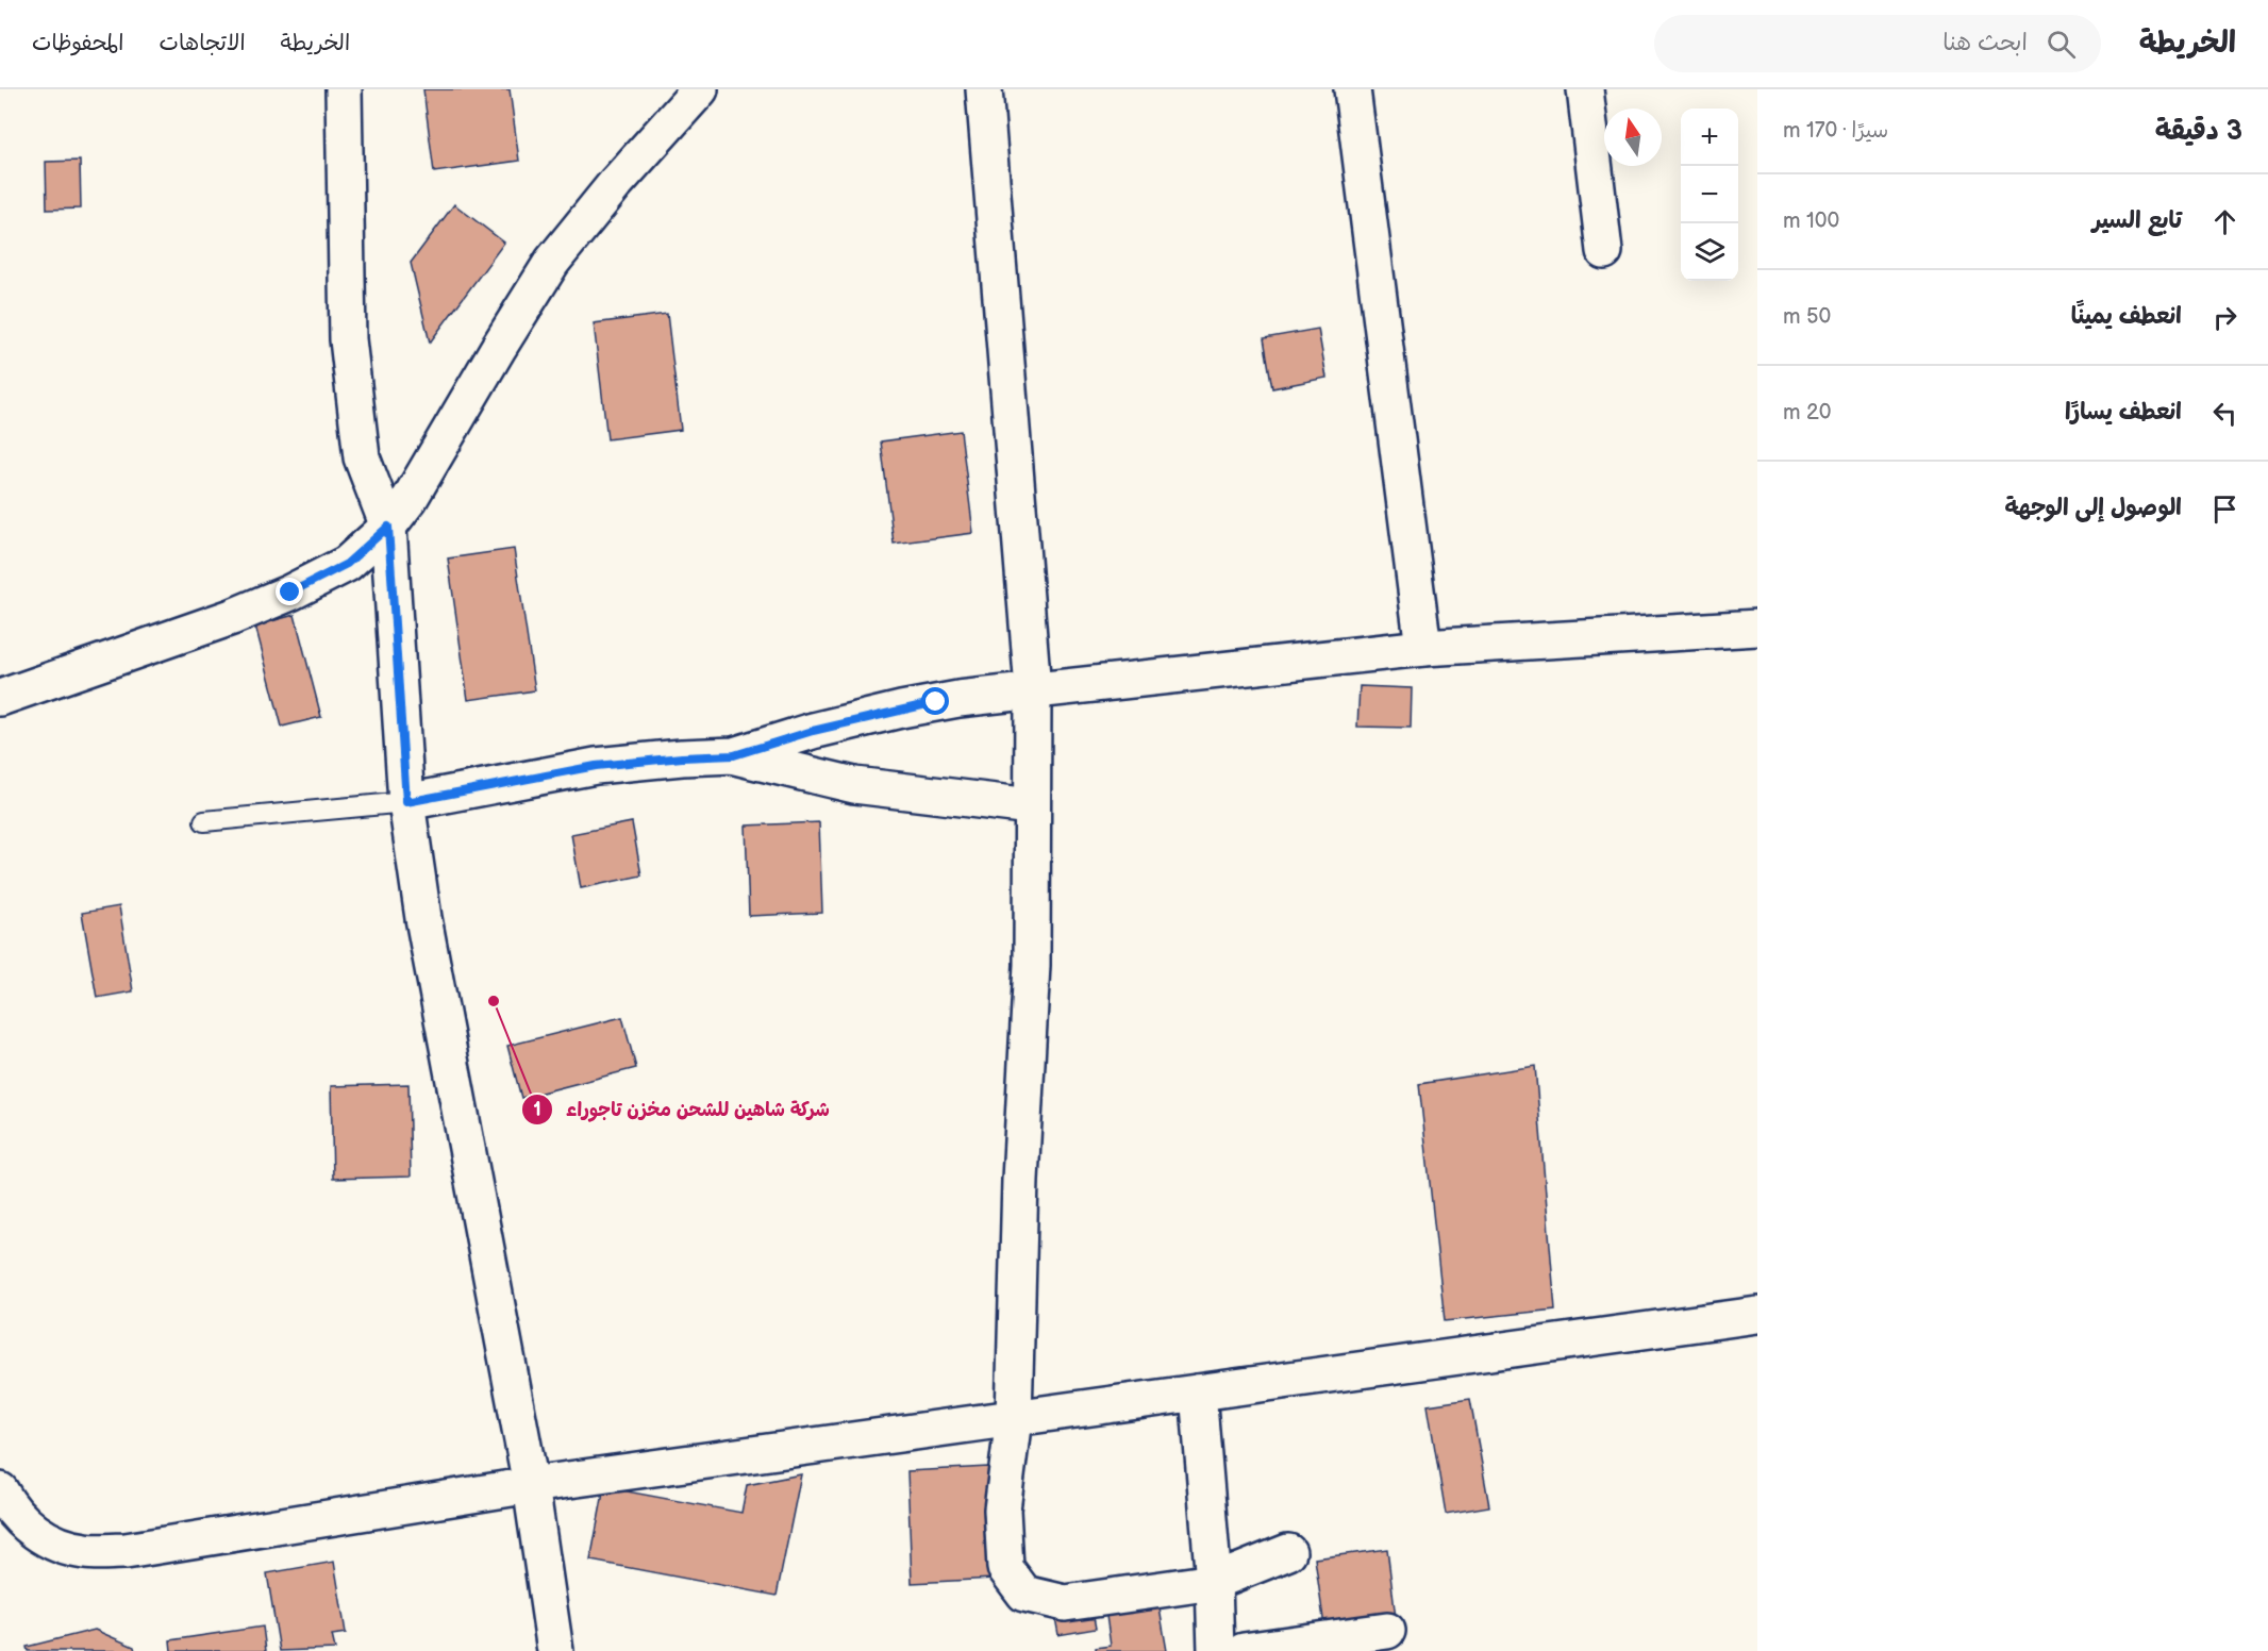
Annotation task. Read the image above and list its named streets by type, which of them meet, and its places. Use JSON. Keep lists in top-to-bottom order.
{
  "places": ["شركة شاهين للشحن مخزن تاجوراء"],
  "north": "top",
  "page": {
    "header": "الخريطة",
    "search": "ابحث هنا",
    "nav": ["الخريطة", "الاتجاهات", "المحفوظات"],
    "heading": ["3 دقيقة", "سيرًا · 170 m"],
    "map_buttons": ["+", "−"],
    "list": [
      ["تابع السير", "100 m"],
      ["انعطف يمينًا", "50 m"],
      ["انعطف يسارًا", "20 m"],
      "الوصول إلى الوجهة"
    ]
  }
}
